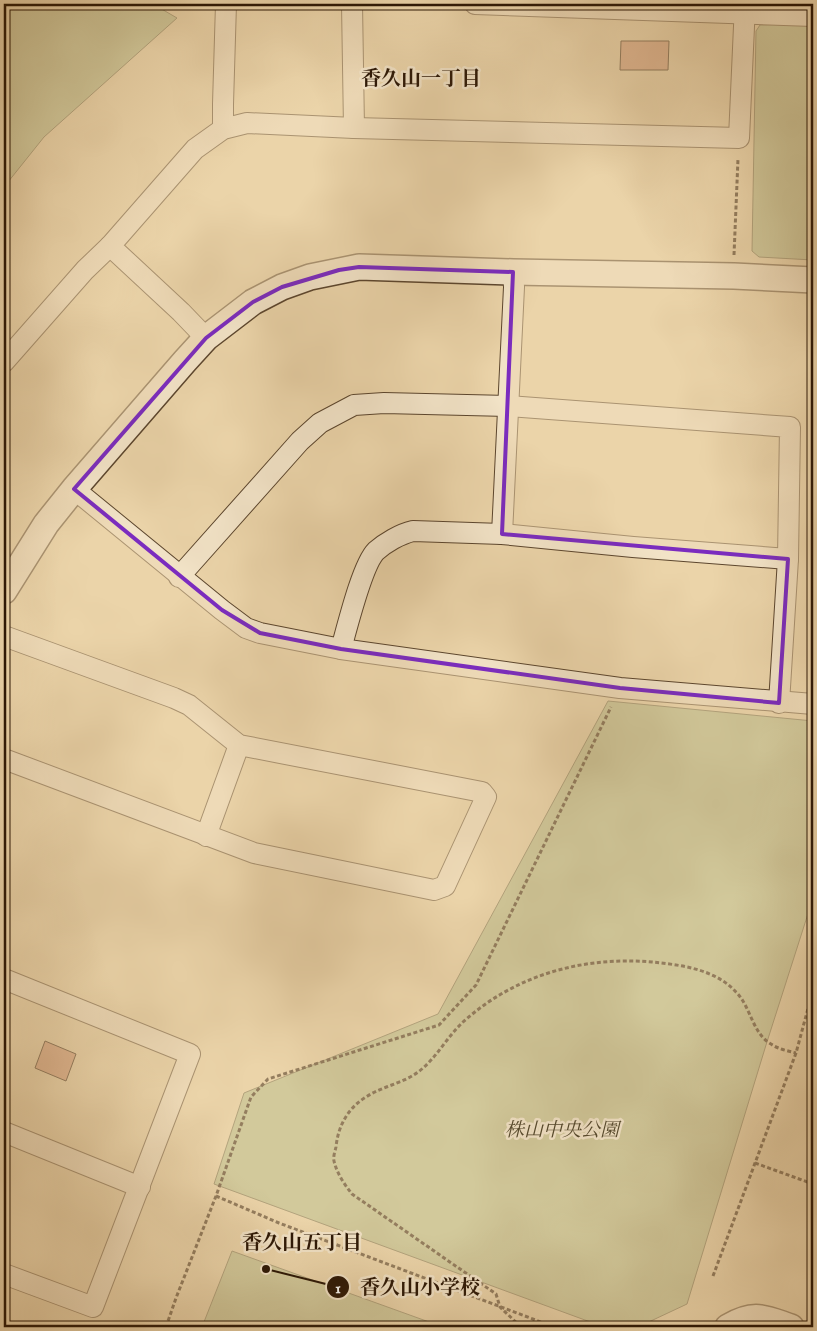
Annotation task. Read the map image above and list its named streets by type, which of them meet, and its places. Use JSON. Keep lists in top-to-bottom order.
{
  "districts": ["香久山一丁目", "香久山五丁目"],
  "parks": ["株山中央公園"],
  "places": ["香久山小学校"]
}
